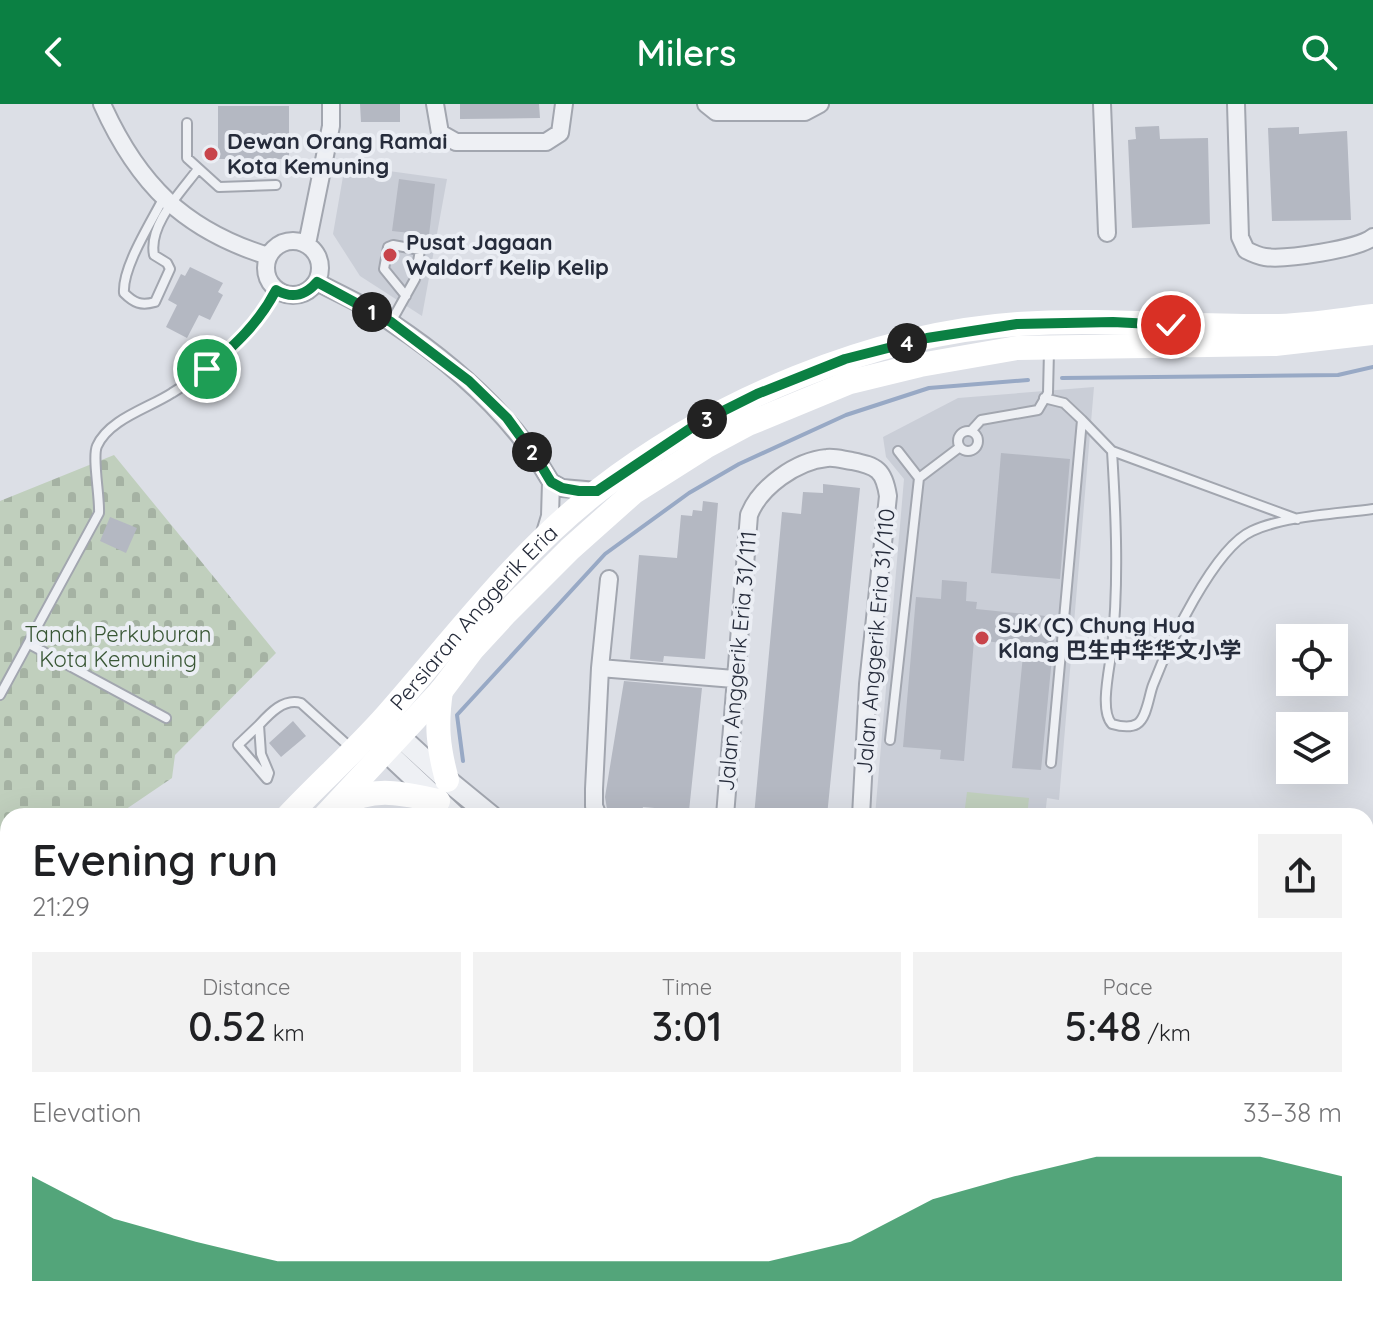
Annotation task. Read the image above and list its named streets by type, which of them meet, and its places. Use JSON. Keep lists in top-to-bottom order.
{
  "streets": {
    "main road": ["Persiaran Anggerik Eria"],
    "street": ["Jalan Anggerik Eria 31/110", "Jalan Anggerik Eria 31/111"]
  },
  "crossings": [
    ["Jalan Anggerik Eria 31/110", "Jalan Anggerik Eria 31/111"]
  ],
  "parks": ["Tanah Perkuburan Kota Kemuning"],
  "places": ["Dewan Orang Ramai Kota Kemuning", "Pusat Jagaan Waldorf Kelip Kelip", "SJK (C) Chung Hua Klang 巴生中华华文小学"],
  "page": {
    "header": "Milers",
    "pins": [
      "1",
      "4",
      "3",
      "2"
    ],
    "heading": ["Evening run", "21:29"],
    "stats": [
      ["Distance", "0.52 km"],
      ["Time", "3:01"],
      ["Pace", "5:48 /km"]
    ],
    "chart": ["Elevation", "33–38 m"]
  }
}
